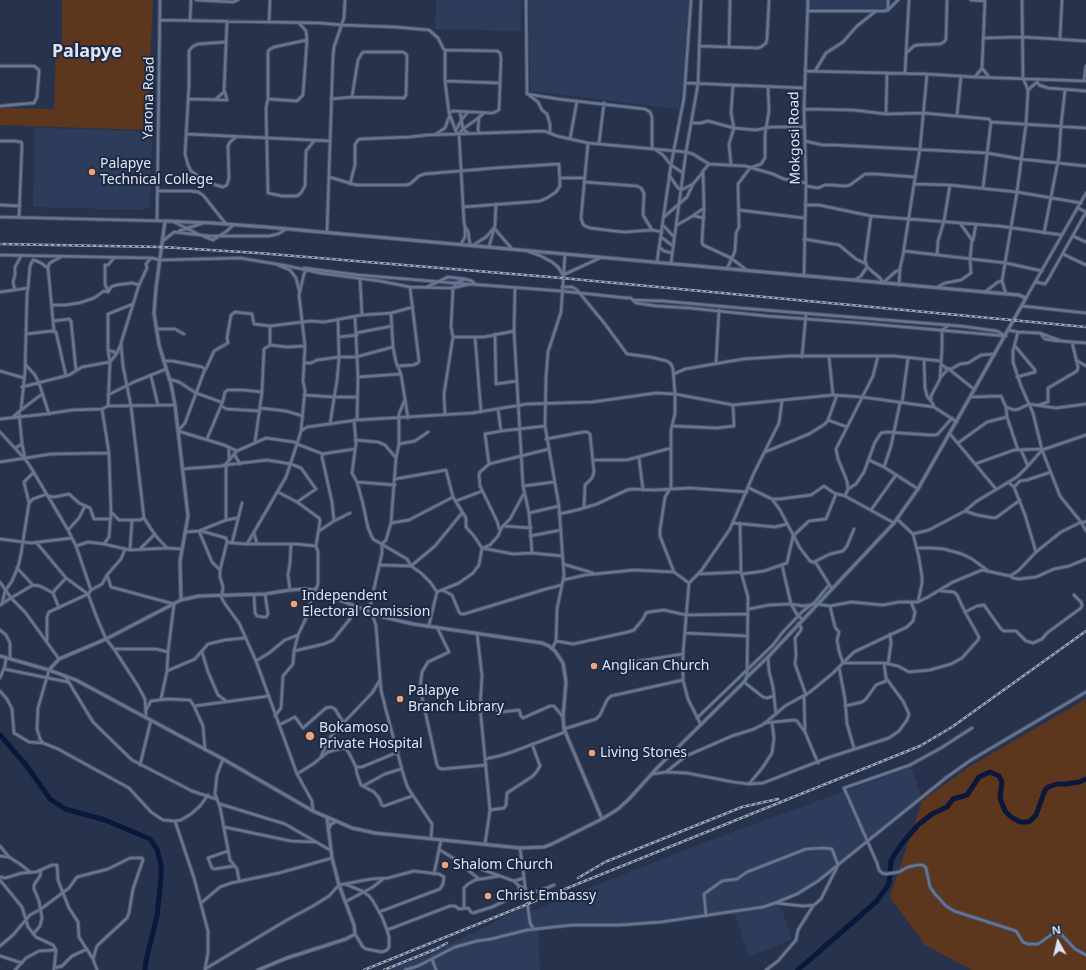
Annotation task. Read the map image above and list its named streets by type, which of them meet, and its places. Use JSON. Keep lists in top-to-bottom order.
{
  "streets": {
    "street": ["Yarona Road", "Mokgosi Road"]
  },
  "districts": ["Palapye"],
  "places": [
    "Palapye Technical College",
    "Independent Electoral Comission",
    "Anglican Church",
    "Palapye Branch Library",
    "Bokamoso Private Hospital",
    "Living Stones",
    "Shalom Church",
    "Christ Embassy"
  ],
  "north": "top"
}
